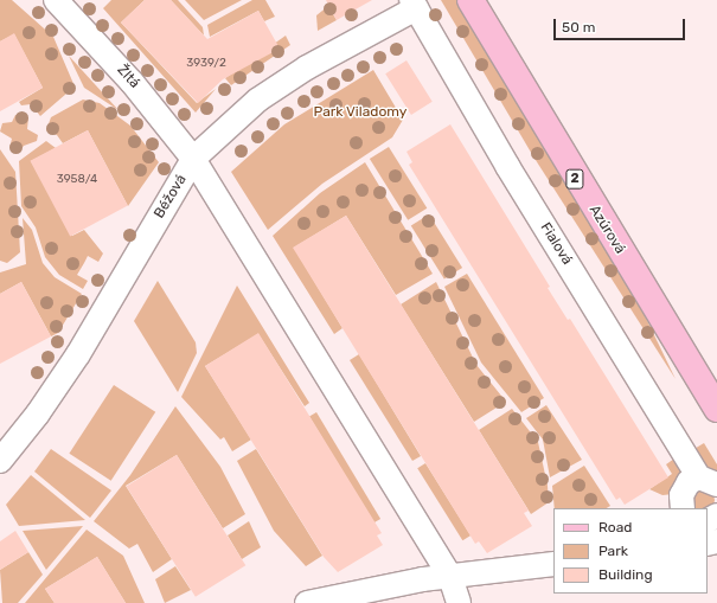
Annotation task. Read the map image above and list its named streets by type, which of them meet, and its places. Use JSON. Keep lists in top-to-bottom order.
{
  "streets": {
    "main road": ["2", "Azúrová"],
    "street": ["Žltá", "Béžová", "Fialová"]
  },
  "crossings": [
    ["Žltá", "Béžová"],
    ["Béžová", "Fialová"]
  ],
  "parks": ["Park Viladomy"],
  "house_numbers": ["3939/2", "3958/4"],
  "legend": ["Road", "Park", "Building"],
  "scale_bar": "50 m"
}
